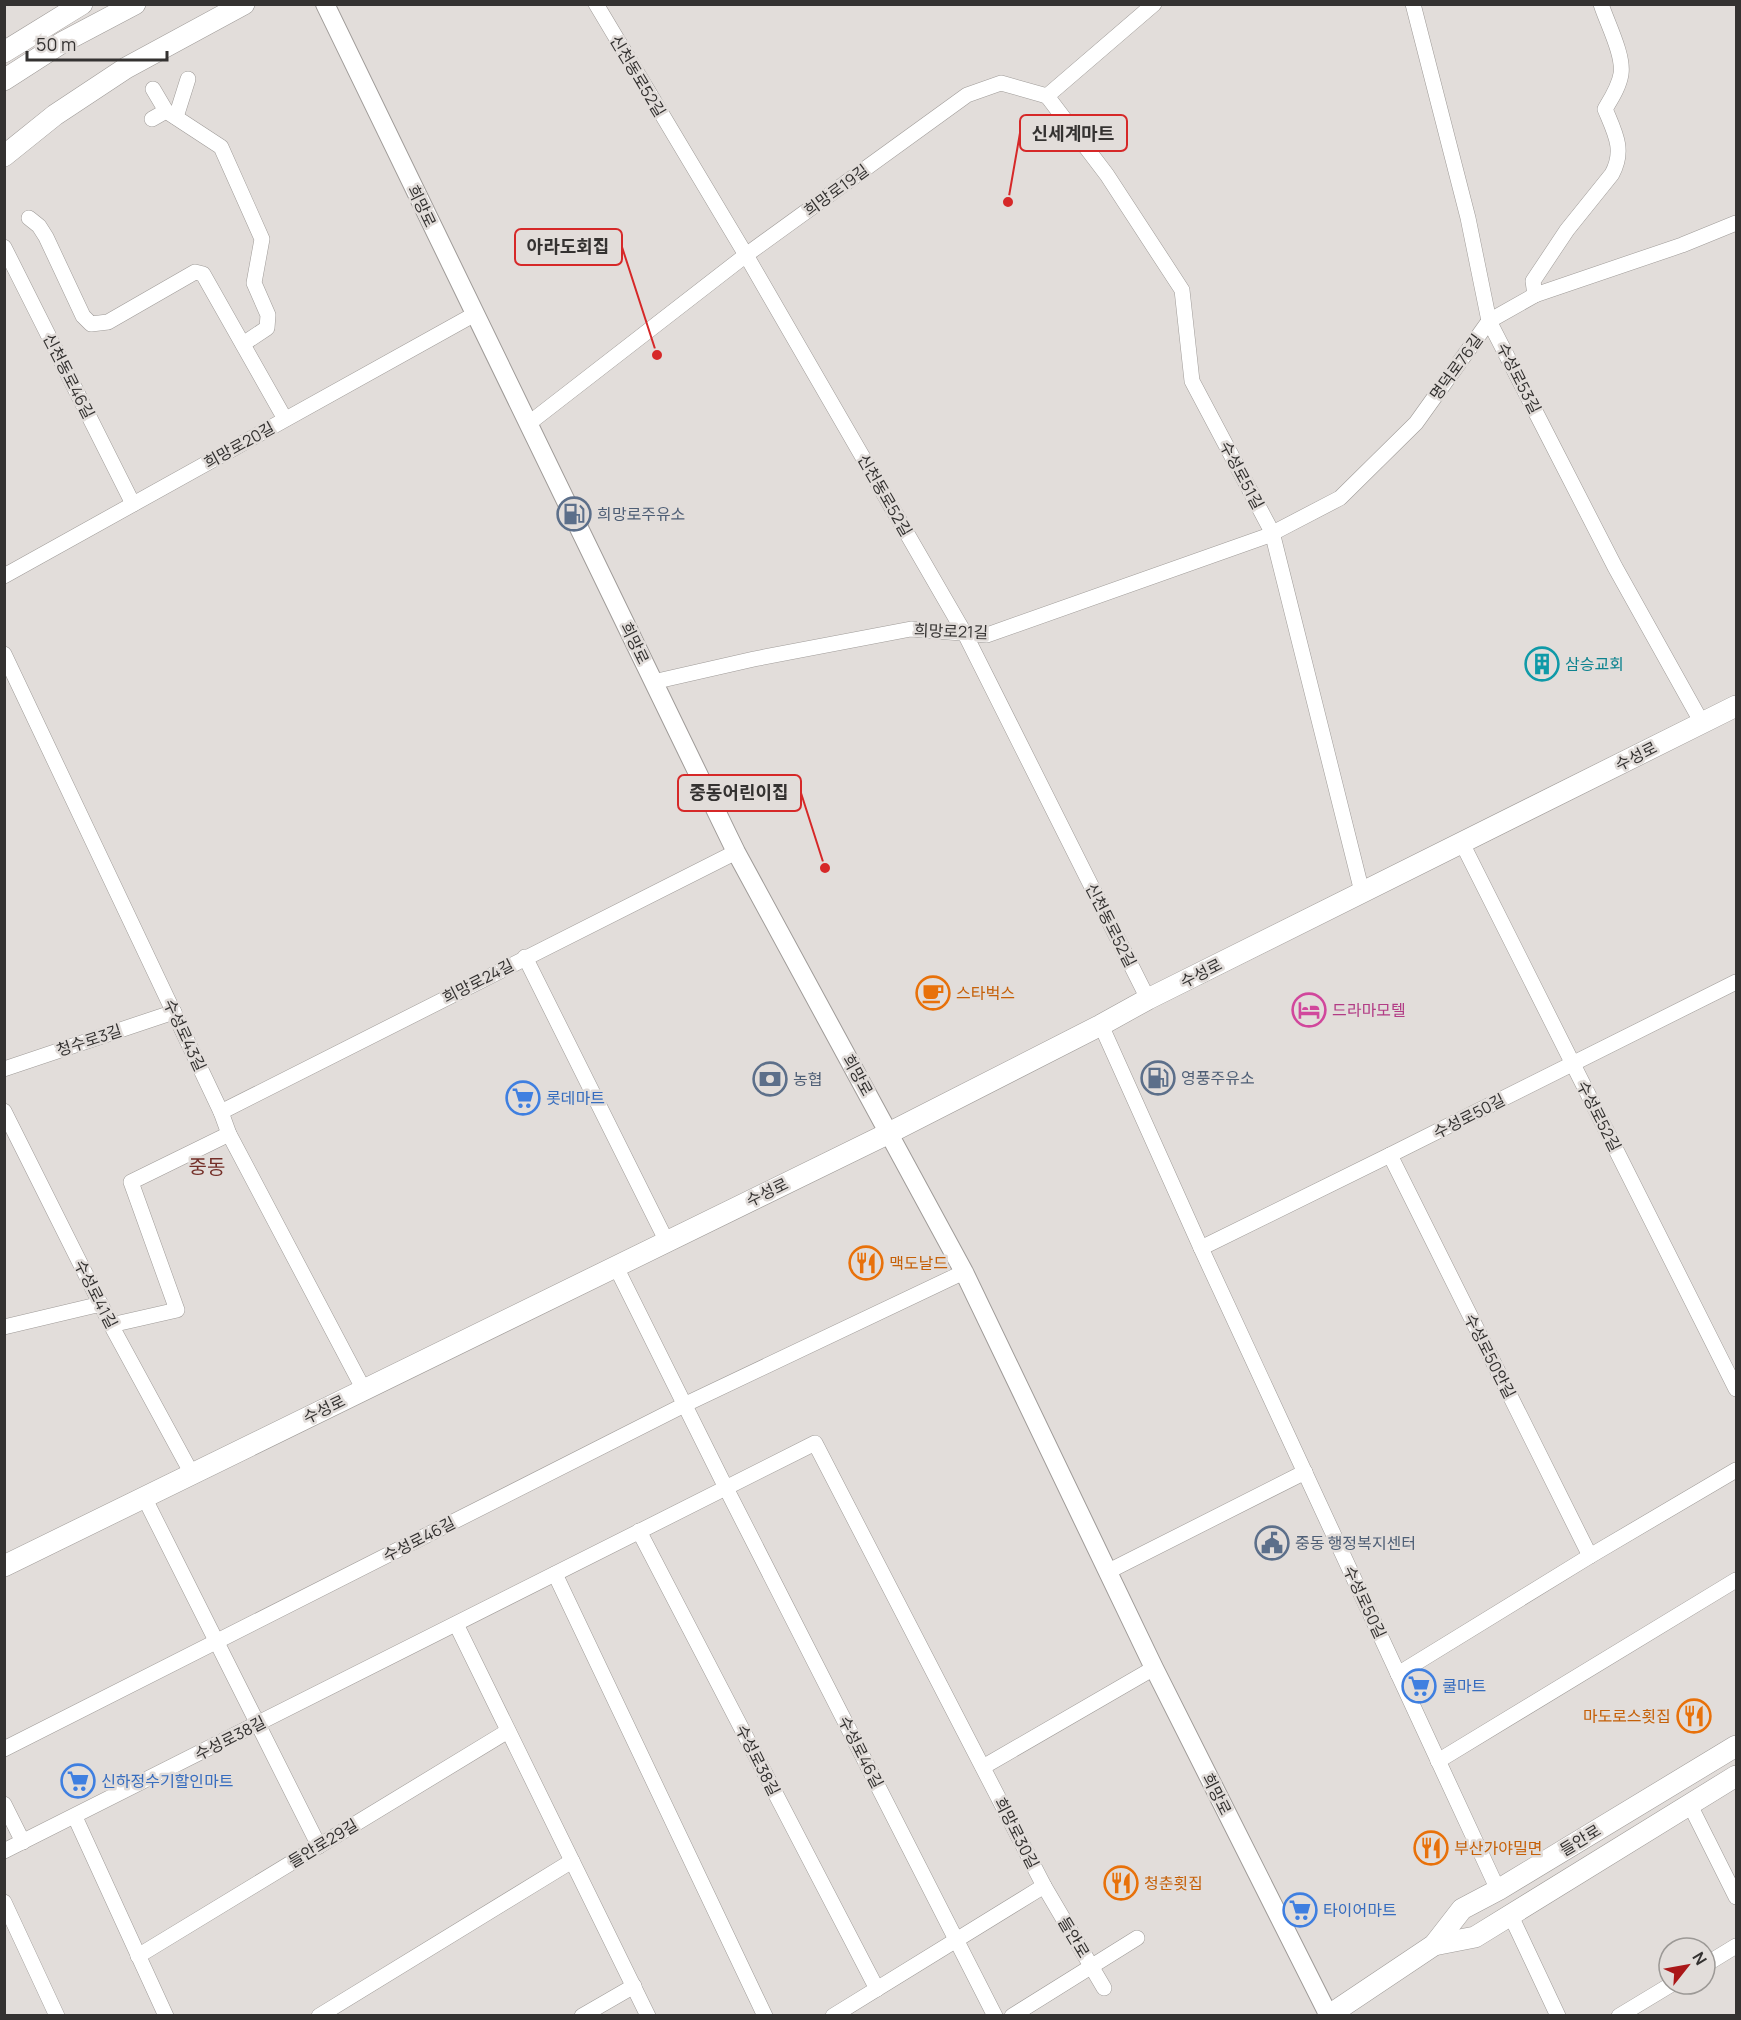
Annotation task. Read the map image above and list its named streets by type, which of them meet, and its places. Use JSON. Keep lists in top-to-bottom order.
{
  "streets": {
    "main road": ["수성로", "들안로"],
    "street": [
      "신천동로52길",
      "희망로19길",
      "희망로",
      "명덕로76길",
      "신천동로46길",
      "수성로53길",
      "희망로20길",
      "수성로51길",
      "희망로21길",
      "희망로24길",
      "수성로43길",
      "청수로3길",
      "수성로50길",
      "수성로52길",
      "수성로41길",
      "수성로50안길",
      "수성로46길",
      "수성로38길",
      "희망로30길",
      "들안로29길"
    ]
  },
  "crossings": [
    ["신천동로52길", "희망로19길"],
    ["신천동로52길", "희망로21길"],
    ["신천동로52길", "수성로"],
    ["희망로19길", "희망로"],
    ["희망로19길", "수성로51길"],
    ["희망로", "희망로20길"],
    ["희망로", "희망로21길"],
    ["희망로", "수성로"],
    ["희망로", "희망로24길"],
    ["희망로", "들안로"],
    ["명덕로76길", "수성로53길"],
    ["명덕로76길", "수성로51길"],
    ["명덕로76길", "희망로21길"],
    ["신천동로46길", "희망로20길"],
    ["수성로53길", "수성로"],
    ["수성로51길", "희망로21길"],
    ["수성로51길", "수성로"],
    ["수성로", "수성로43길"],
    ["수성로", "수성로50길"],
    ["수성로", "수성로52길"],
    ["수성로", "수성로41길"],
    ["수성로", "수성로46길"],
    ["희망로24길", "수성로43길"],
    ["수성로43길", "청수로3길"],
    ["수성로50길", "수성로52길"],
    ["수성로50길", "수성로50안길"],
    ["수성로50길", "들안로"],
    ["수성로46길", "수성로38길"],
    ["수성로46길", "희망로30길"],
    ["수성로38길", "희망로30길"],
    ["희망로30길", "들안로"]
  ],
  "districts": ["중동"],
  "places": {
    "other": ["신세계마트", "아라도회집", "중동어린이집"],
    "fuel station": ["희망로주유소", "영풍주유소"],
    "building": ["삼승교회"],
    "cafe": ["스타벅스"],
    "hotel": ["드라마모텔"],
    "bank": ["농협"],
    "supermarket": [
      "롯데마트",
      "쿨마트",
      "신하정수기할인마트",
      "타이어마트"
    ],
    "restaurant": [
      "맥도날드",
      "마도로스횟집",
      "부산가야밀면",
      "청춘횟집"
    ],
    "public building": ["중동 행정복지센터"]
  },
  "scale_bar": "50 m",
  "north": "top right"
}
